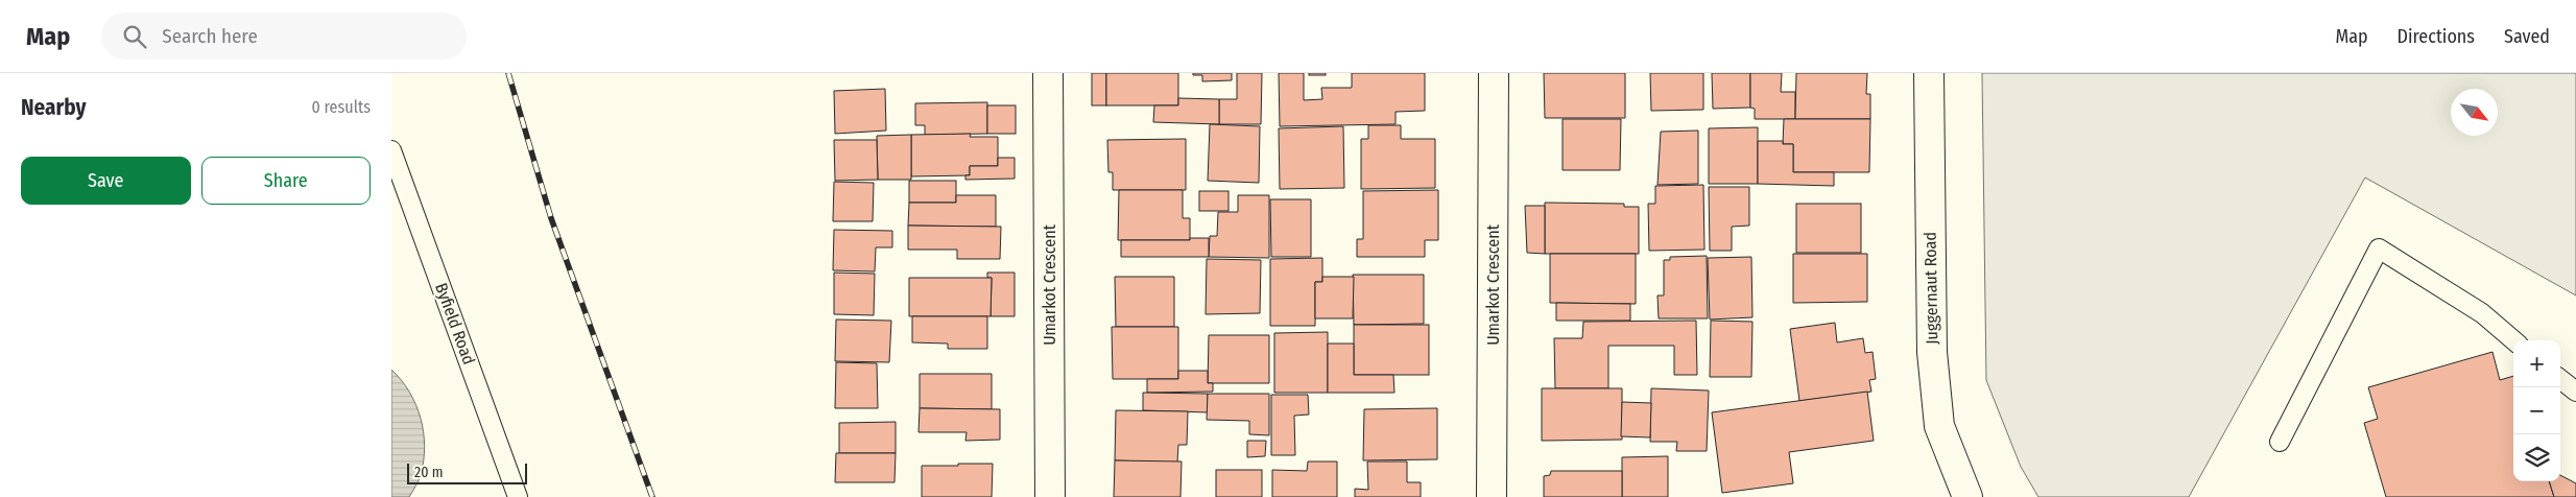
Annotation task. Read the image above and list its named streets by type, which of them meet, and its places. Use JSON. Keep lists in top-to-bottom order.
{
  "streets": {
    "street": ["Umarkot Crescent", "Juggernaut Road"],
    "lane": ["Byfield Road"]
  },
  "scale_bar": "20 m",
  "north": "bottom right",
  "page": {
    "header": "Map",
    "search": "Search here",
    "nav": ["Map", "Directions", "Saved"],
    "heading": ["Nearby", "0 results"],
    "buttons": ["Save", "Share"],
    "map_buttons": ["+", "−"],
    "scale": "20 m"
  }
}
